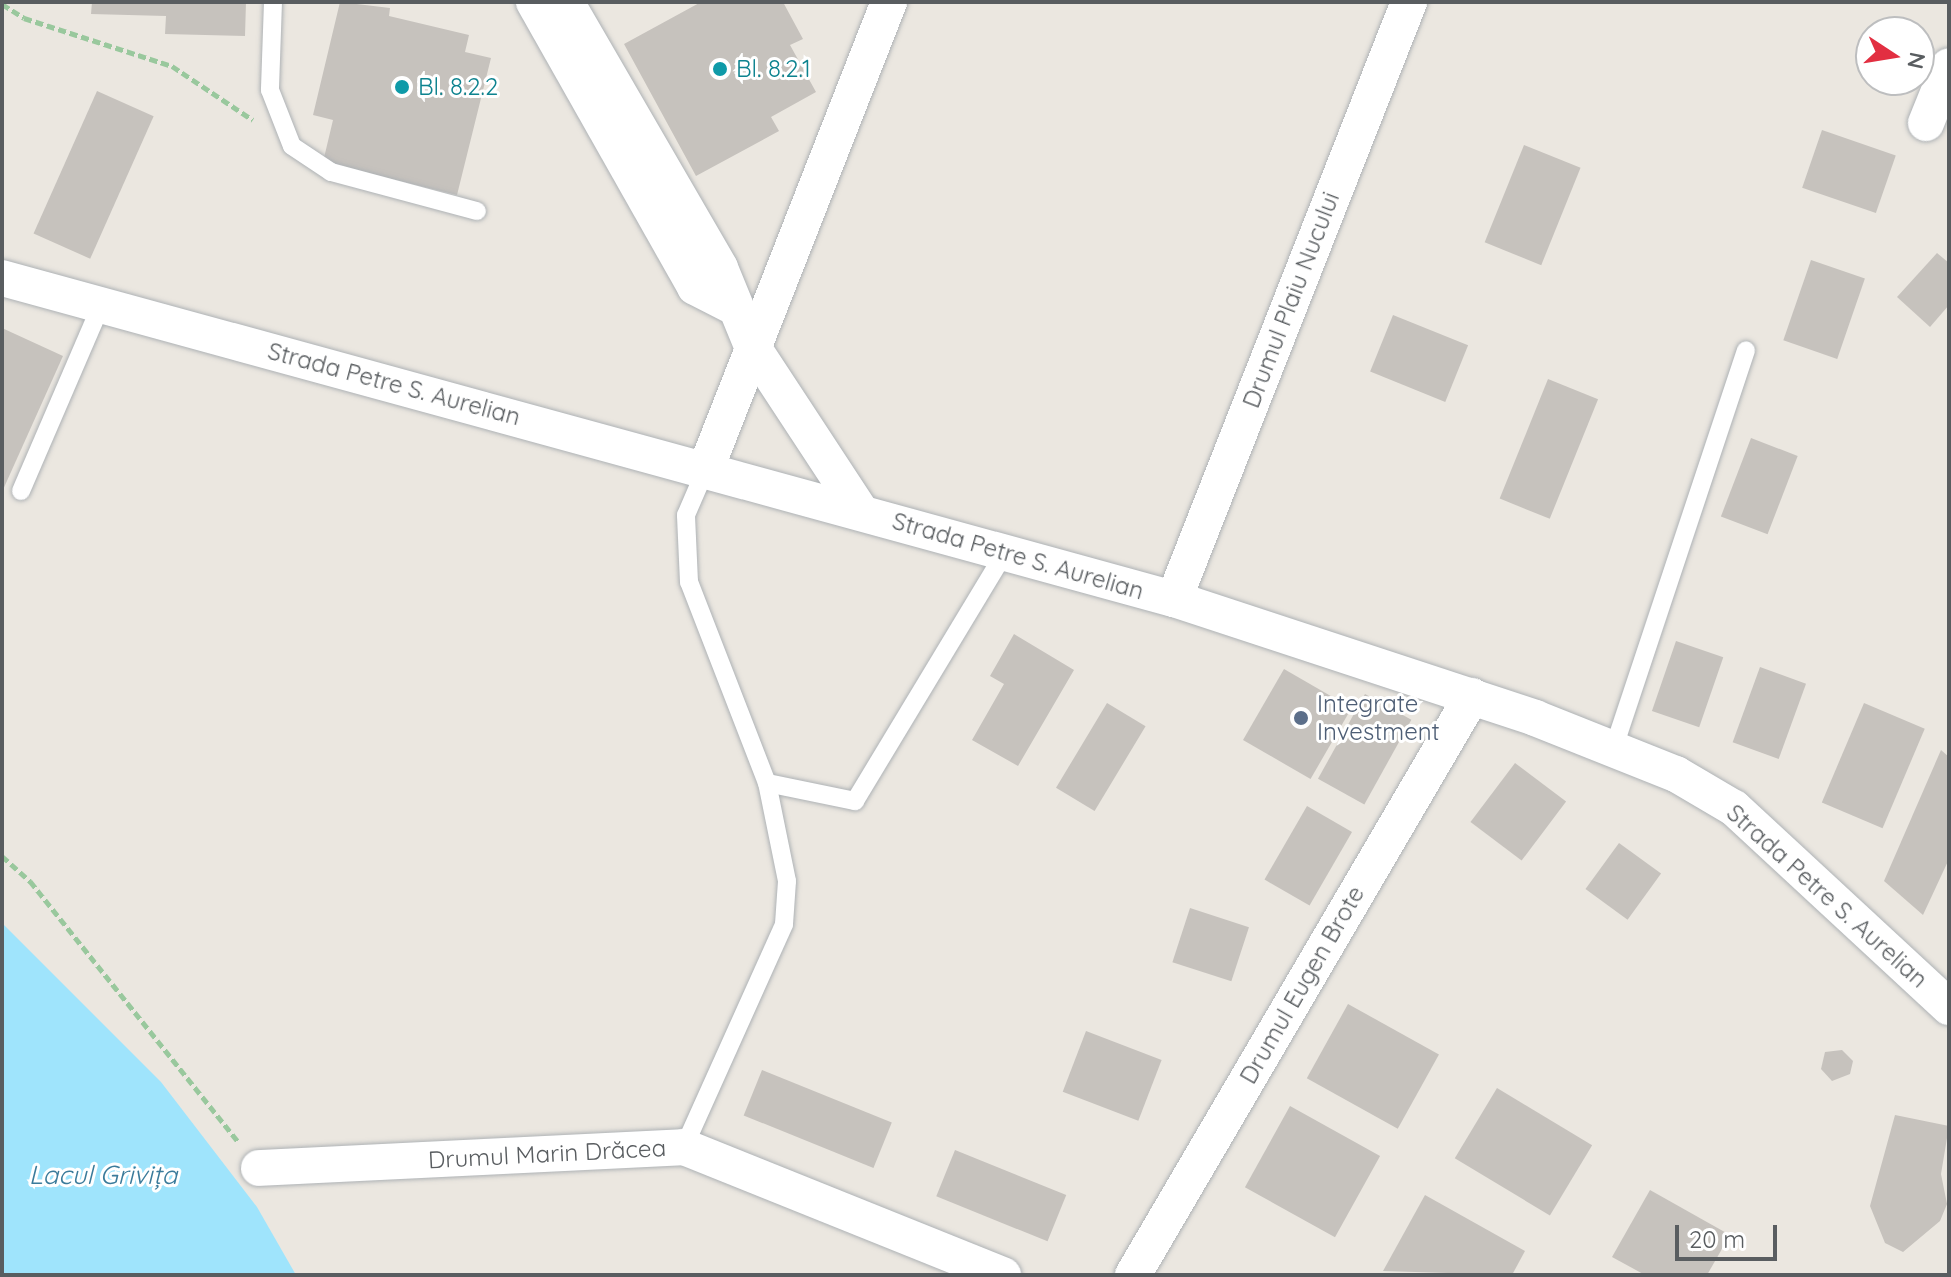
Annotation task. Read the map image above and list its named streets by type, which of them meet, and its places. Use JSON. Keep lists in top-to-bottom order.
{
  "streets": {
    "street": [
      "Drumul Plaiu Nucului",
      "Strada Petre S. Aurelian",
      "Drumul Eugen Brote",
      "Drumul Marin Drăcea"
    ]
  },
  "crossings": [
    ["Drumul Plaiu Nucului", "Strada Petre S. Aurelian"],
    ["Strada Petre S. Aurelian", "Drumul Eugen Brote"]
  ],
  "water": ["Lacul Grivița"],
  "places": ["Bl. 8.2.1", "Bl. 8.2.2", "Integrate Investment"],
  "scale_bar": "20 m",
  "north": "right"
}
